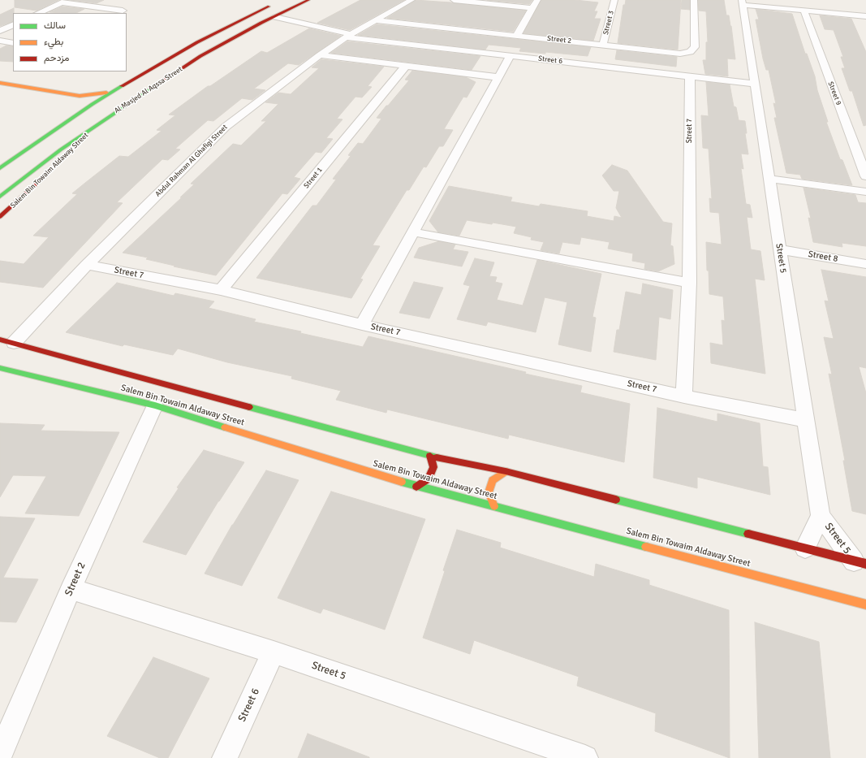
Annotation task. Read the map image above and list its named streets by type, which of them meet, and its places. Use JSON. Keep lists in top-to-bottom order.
{
  "streets": {
    "street": [
      "Street 3",
      "Street 2",
      "Street 6",
      "Al Masjed Al Aqssa Street",
      "Street 9",
      "Street 7",
      "Abdul Rahman Al Ghafigi Street",
      "Salem Bin Towaim Aldaway Street",
      "Street 1",
      "Street 8",
      "Street 5"
    ]
  },
  "crossings": [
    ["Street 3", "Street 2"],
    ["Street 2", "Abdul Rahman Al Ghafigi Street"],
    ["Street 2", "Salem Bin Towaim Aldaway Street"],
    ["Street 2", "Street 5"],
    ["Street 6", "Al Masjed Al Aqssa Street"],
    ["Street 6", "Street 7"],
    ["Street 6", "Abdul Rahman Al Ghafigi Street"],
    ["Street 6", "Street 5"],
    ["Al Masjed Al Aqssa Street", "Salem Bin Towaim Aldaway Street"],
    ["Street 7", "Abdul Rahman Al Ghafigi Street"],
    ["Street 7", "Street 1"],
    ["Street 7", "Street 5"],
    ["Abdul Rahman Al Ghafigi Street", "Salem Bin Towaim Aldaway Street"],
    ["Salem Bin Towaim Aldaway Street", "Street 5"],
    ["Street 8", "Street 5"]
  ],
  "legend": ["سالك", "بطيء", "مزدحم"]
}
